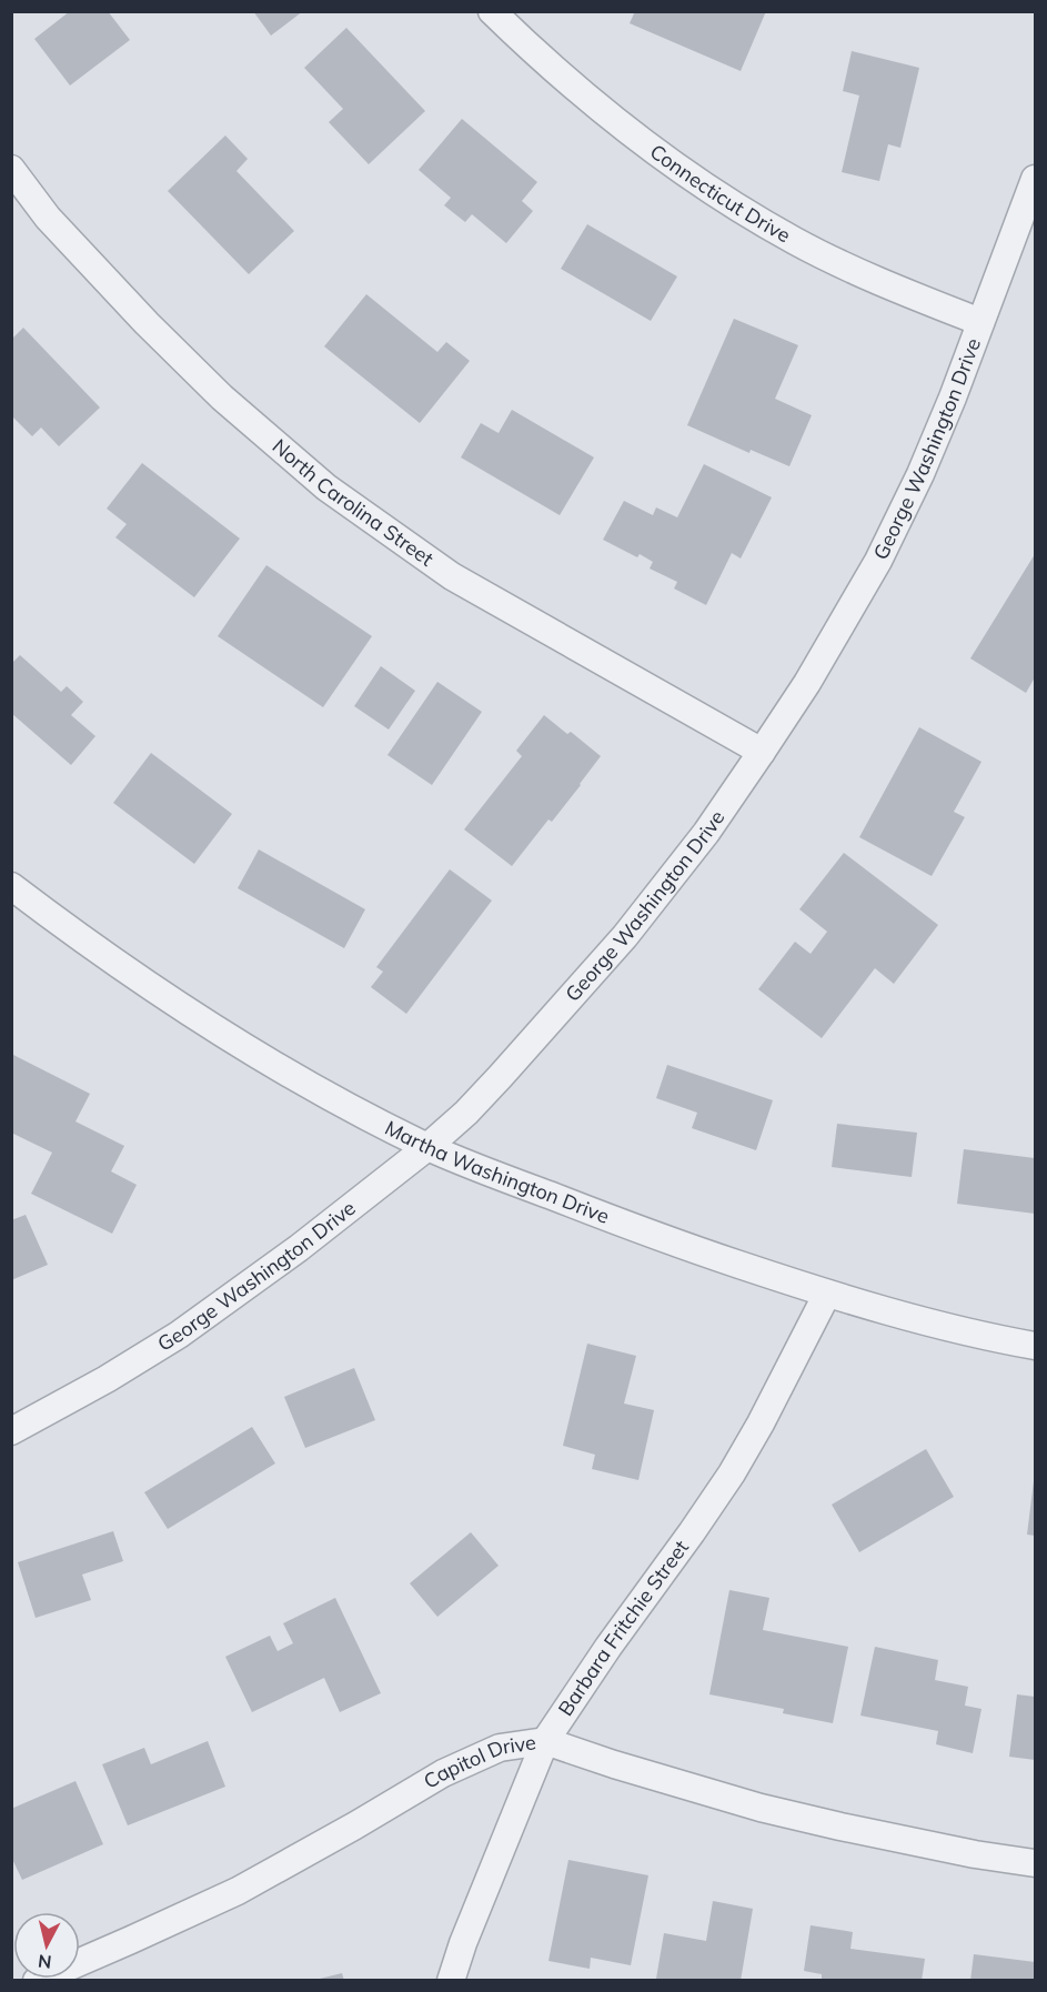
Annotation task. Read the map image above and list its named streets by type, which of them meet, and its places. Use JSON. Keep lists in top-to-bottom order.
{
  "streets": {
    "street": [
      "Connecticut Drive",
      "George Washington Drive",
      "North Carolina Street",
      "Martha Washington Drive",
      "Barbara Fritchie Street",
      "Capitol Drive"
    ]
  },
  "crossings": [
    ["Connecticut Drive", "George Washington Drive"],
    ["George Washington Drive", "North Carolina Street"],
    ["George Washington Drive", "Martha Washington Drive"],
    ["Martha Washington Drive", "Barbara Fritchie Street"],
    ["Barbara Fritchie Street", "Capitol Drive"]
  ],
  "north": "bottom"
}
